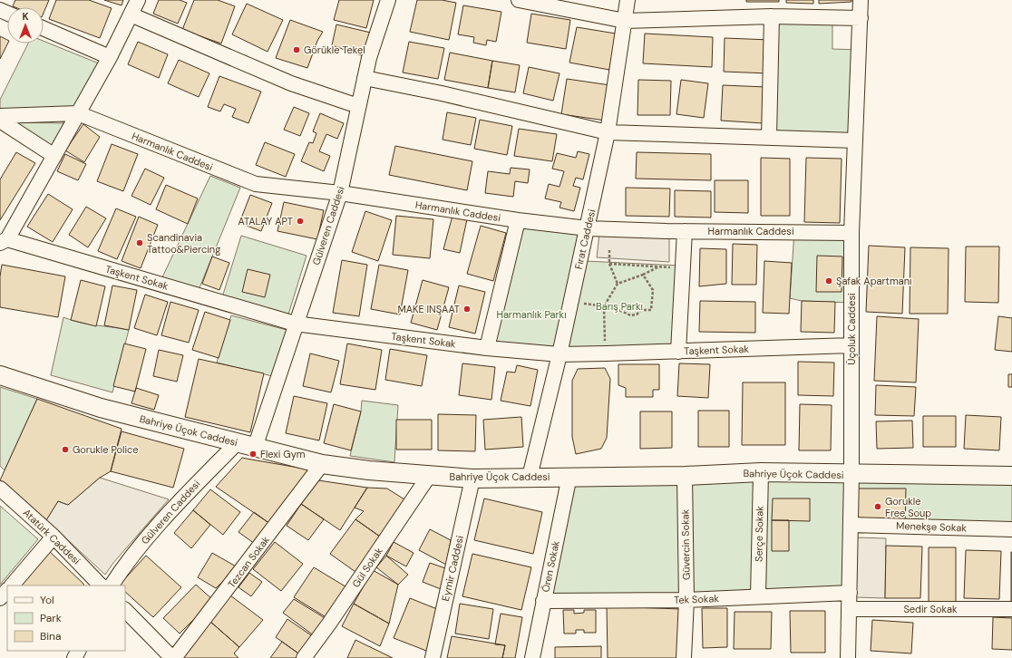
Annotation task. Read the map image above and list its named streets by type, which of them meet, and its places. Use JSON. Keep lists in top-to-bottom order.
{
  "streets": {
    "main road": ["Bahriye Üçok Caddesi"],
    "street": [
      "Harmanlık Caddesi",
      "Gülveren Caddesi",
      "Fırat Caddesi",
      "Taşkent Sokak",
      "Üçoluk Caddesi",
      "Menekşe Sokak",
      "Serçe Sokak",
      "Atatürk Caddesi",
      "Güvercin Sokak",
      "Tezcan Sokak",
      "Ören Sokak",
      "Gül Sokak",
      "Eymir Caddesi",
      "Tek Sokak",
      "Sedir Sokak"
    ]
  },
  "crossings": [
    ["Harmanlık Caddesi", "Gülveren Caddesi"],
    ["Harmanlık Caddesi", "Fırat Caddesi"],
    ["Harmanlık Caddesi", "Üçoluk Caddesi"],
    ["Gülveren Caddesi", "Taşkent Sokak"],
    ["Gülveren Caddesi", "Bahriye Üçok Caddesi"],
    ["Fırat Caddesi", "Taşkent Sokak"],
    ["Fırat Caddesi", "Bahriye Üçok Caddesi"],
    ["Taşkent Sokak", "Üçoluk Caddesi"],
    ["Üçoluk Caddesi", "Bahriye Üçok Caddesi"],
    ["Üçoluk Caddesi", "Menekşe Sokak"],
    ["Üçoluk Caddesi", "Tek Sokak"],
    ["Üçoluk Caddesi", "Sedir Sokak"],
    ["Bahriye Üçok Caddesi", "Serçe Sokak"],
    ["Bahriye Üçok Caddesi", "Güvercin Sokak"],
    ["Bahriye Üçok Caddesi", "Tezcan Sokak"],
    ["Bahriye Üçok Caddesi", "Ören Sokak"],
    ["Bahriye Üçok Caddesi", "Gül Sokak"],
    ["Bahriye Üçok Caddesi", "Eymir Caddesi"],
    ["Serçe Sokak", "Tek Sokak"],
    ["Güvercin Sokak", "Tek Sokak"],
    ["Ören Sokak", "Tek Sokak"]
  ],
  "parks": ["Barış Parkı", "Harmanlık Parkı"],
  "places": [
    "Görükle Tekel",
    "ATALAY APT",
    "Scandinavia Tattoo&Piercing",
    "Şafak Apartmanı",
    "MAKE INŞAAT",
    "Gorukle Police",
    "Flexi Gym",
    "Gorukle Free Soup"
  ],
  "legend": ["Yol", "Park", "Bina"],
  "north": "top"
}
